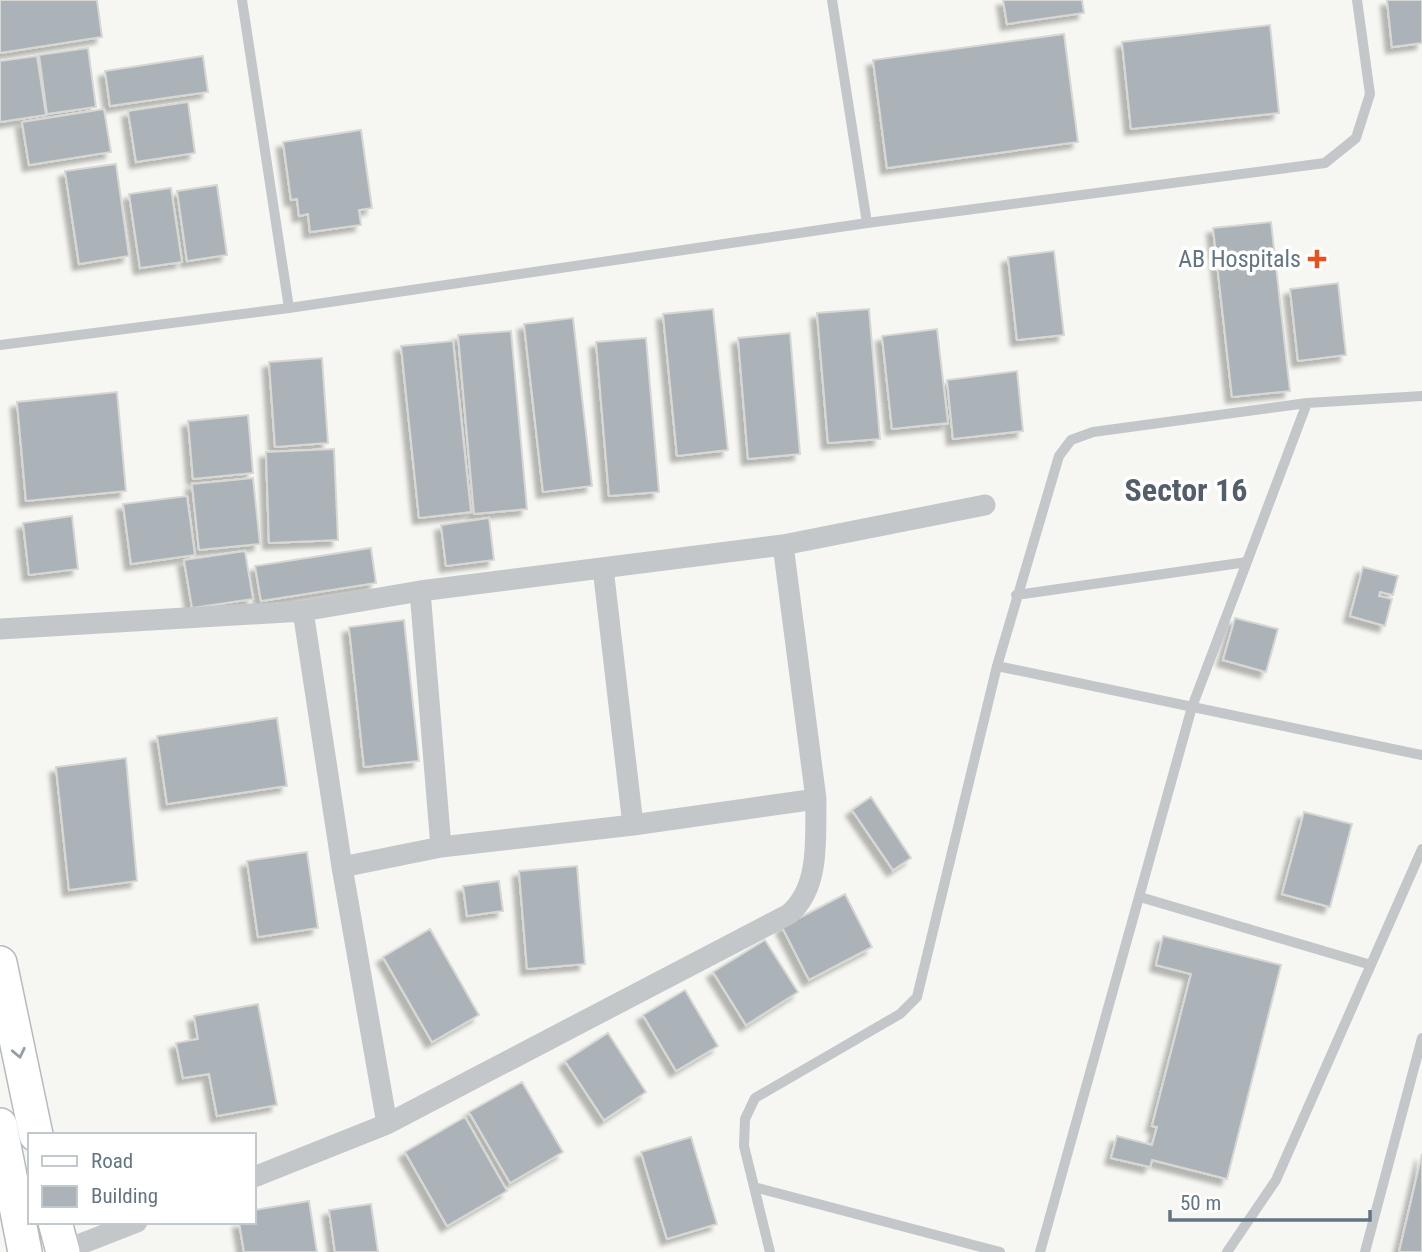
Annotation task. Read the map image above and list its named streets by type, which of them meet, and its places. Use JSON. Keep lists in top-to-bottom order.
{
  "districts": ["Sector 16"],
  "places": {
    "health": ["AB Hospitals"]
  },
  "legend": ["Road", "Building"],
  "scale_bar": "50 m"
}
